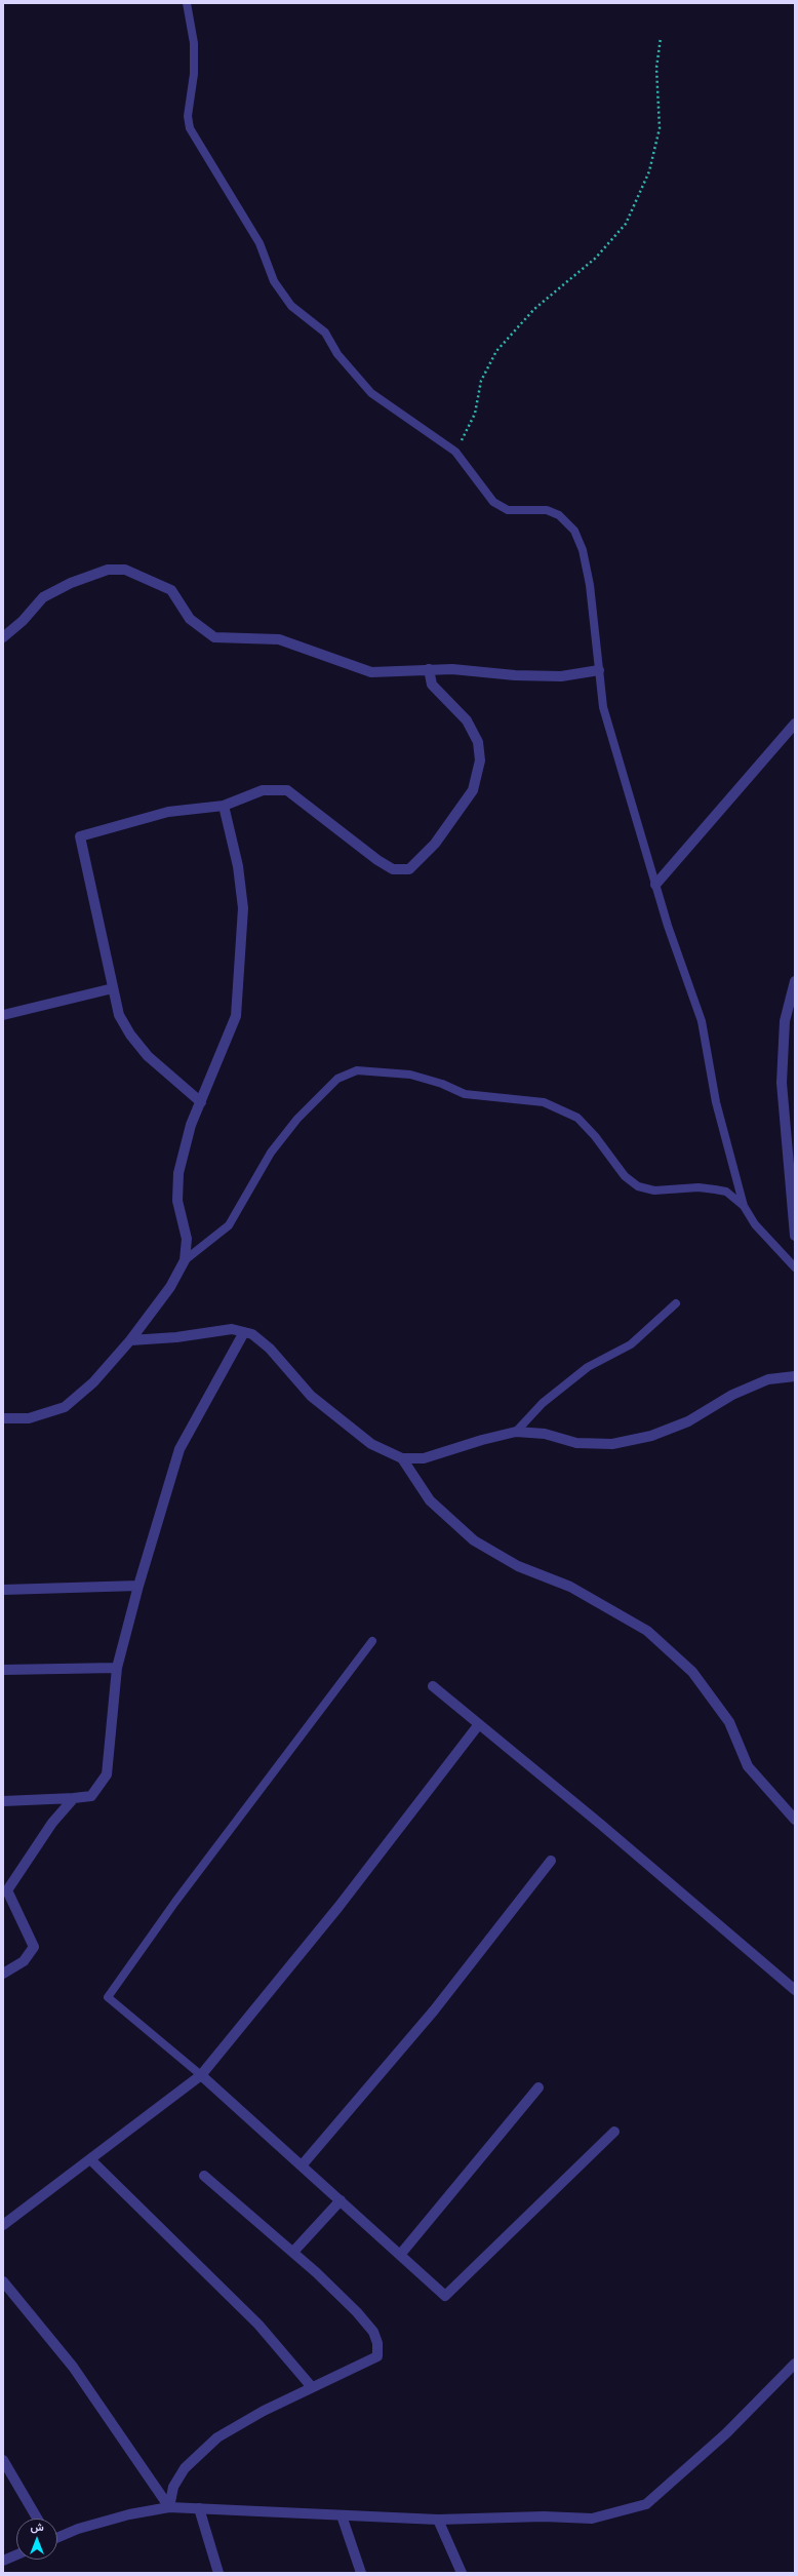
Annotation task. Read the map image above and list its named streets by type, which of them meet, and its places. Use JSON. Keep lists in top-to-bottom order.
{
  "north": "top"
}
